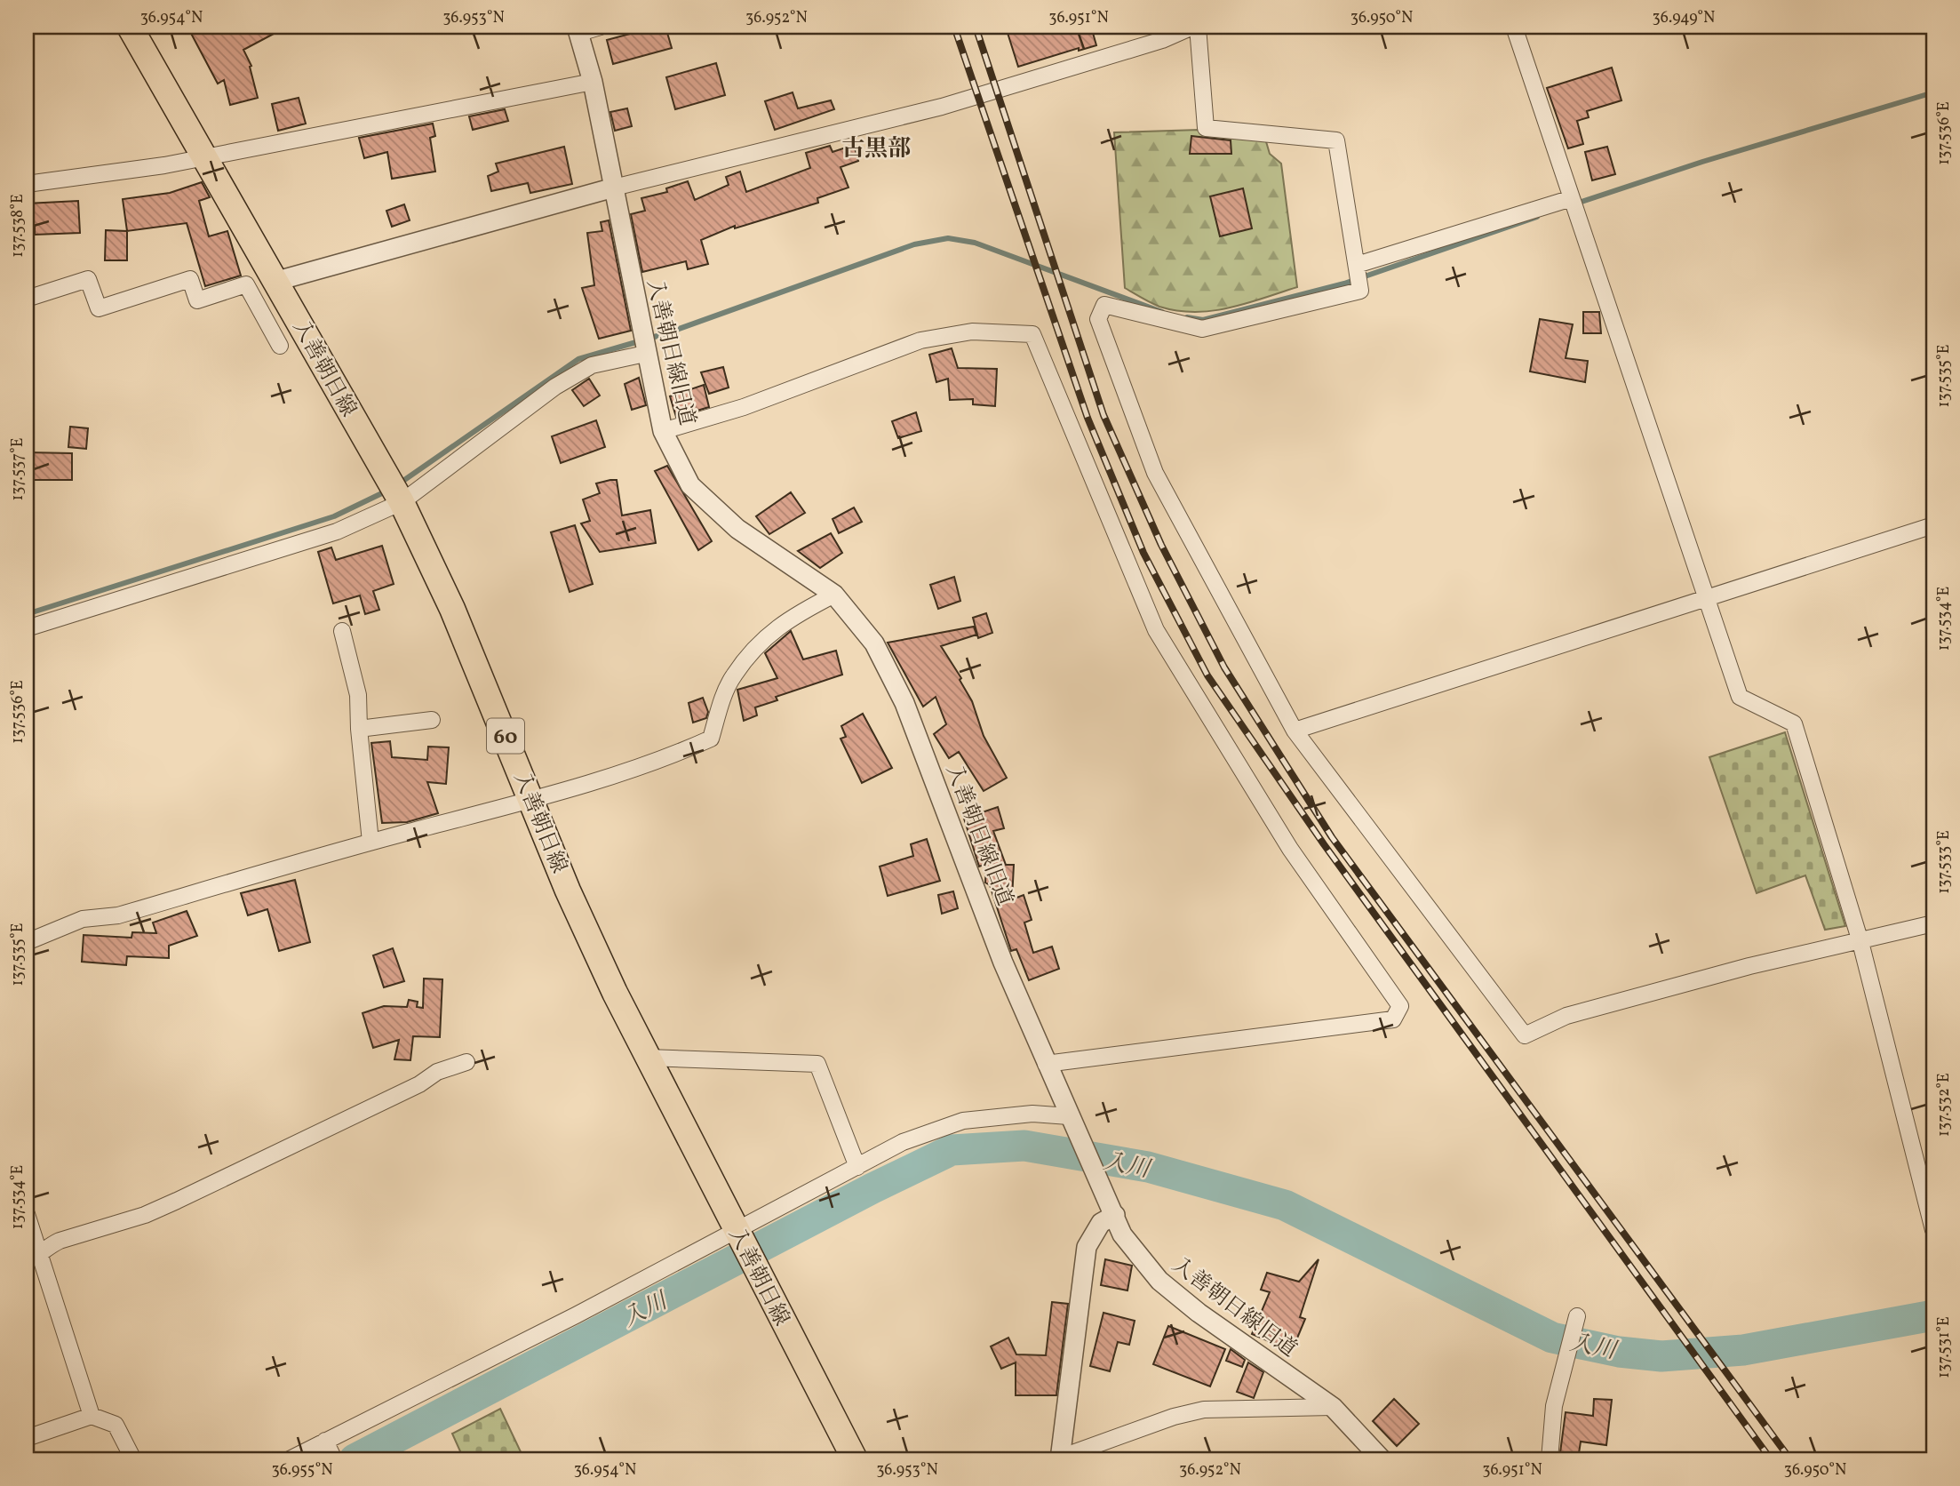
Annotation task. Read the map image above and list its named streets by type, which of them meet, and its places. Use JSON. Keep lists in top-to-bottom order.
{
  "streets": {
    "main road": ["入善朝日線", "60"],
    "street": ["入善朝日線旧道"]
  },
  "districts": ["古黒部"],
  "water": ["入川"],
  "coordinates": [
    "36.954°N",
    "36.953°N",
    "36.952°N",
    "36.951°N",
    "36.950°N",
    "36.949°N",
    "137.536°E",
    "137.538°E",
    "137.535°E",
    "137.537°E",
    "137.534°E",
    "137.533°E",
    "137.532°E",
    "137.531°E",
    "36.955°N"
  ]
}
